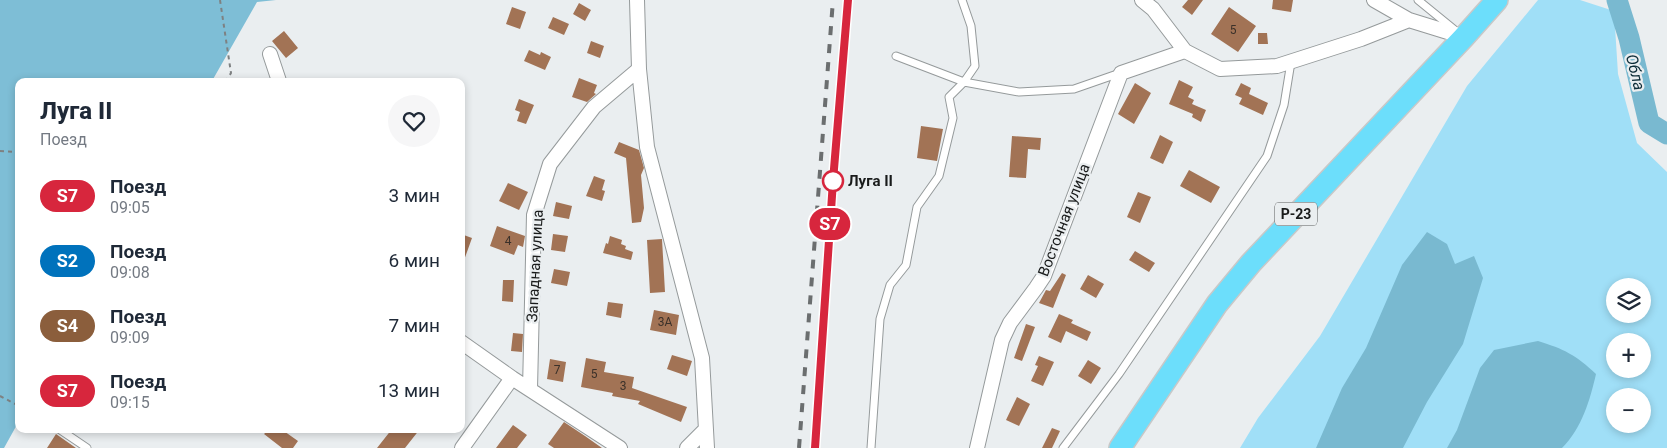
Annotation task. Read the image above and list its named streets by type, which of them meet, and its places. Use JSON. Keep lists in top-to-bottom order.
{
  "streets": {
    "main road": ["Р-23"],
    "street": ["Восточная улица", "Западная улица"]
  },
  "water": ["Обла"],
  "places": ["Луга II"],
  "house_numbers": [
    "5",
    "4",
    "3А",
    "7",
    "5",
    "3"
  ],
  "page": {
    "on_map": "S7",
    "heading": ["Луга II", "Поезд"],
    "list": [
      {
        "mark": "S7",
        "name": "Поезд",
        "note": "09:05",
        "value": "3 мин"
      },
      {
        "mark": "S2",
        "name": "Поезд",
        "note": "09:08",
        "value": "6 мин"
      },
      {
        "mark": "S4",
        "name": "Поезд",
        "note": "09:09",
        "value": "7 мин"
      },
      {
        "mark": "S7",
        "name": "Поезд",
        "note": "09:15",
        "value": "13 мин"
      }
    ],
    "map_buttons": ["+", "−"]
  }
}
